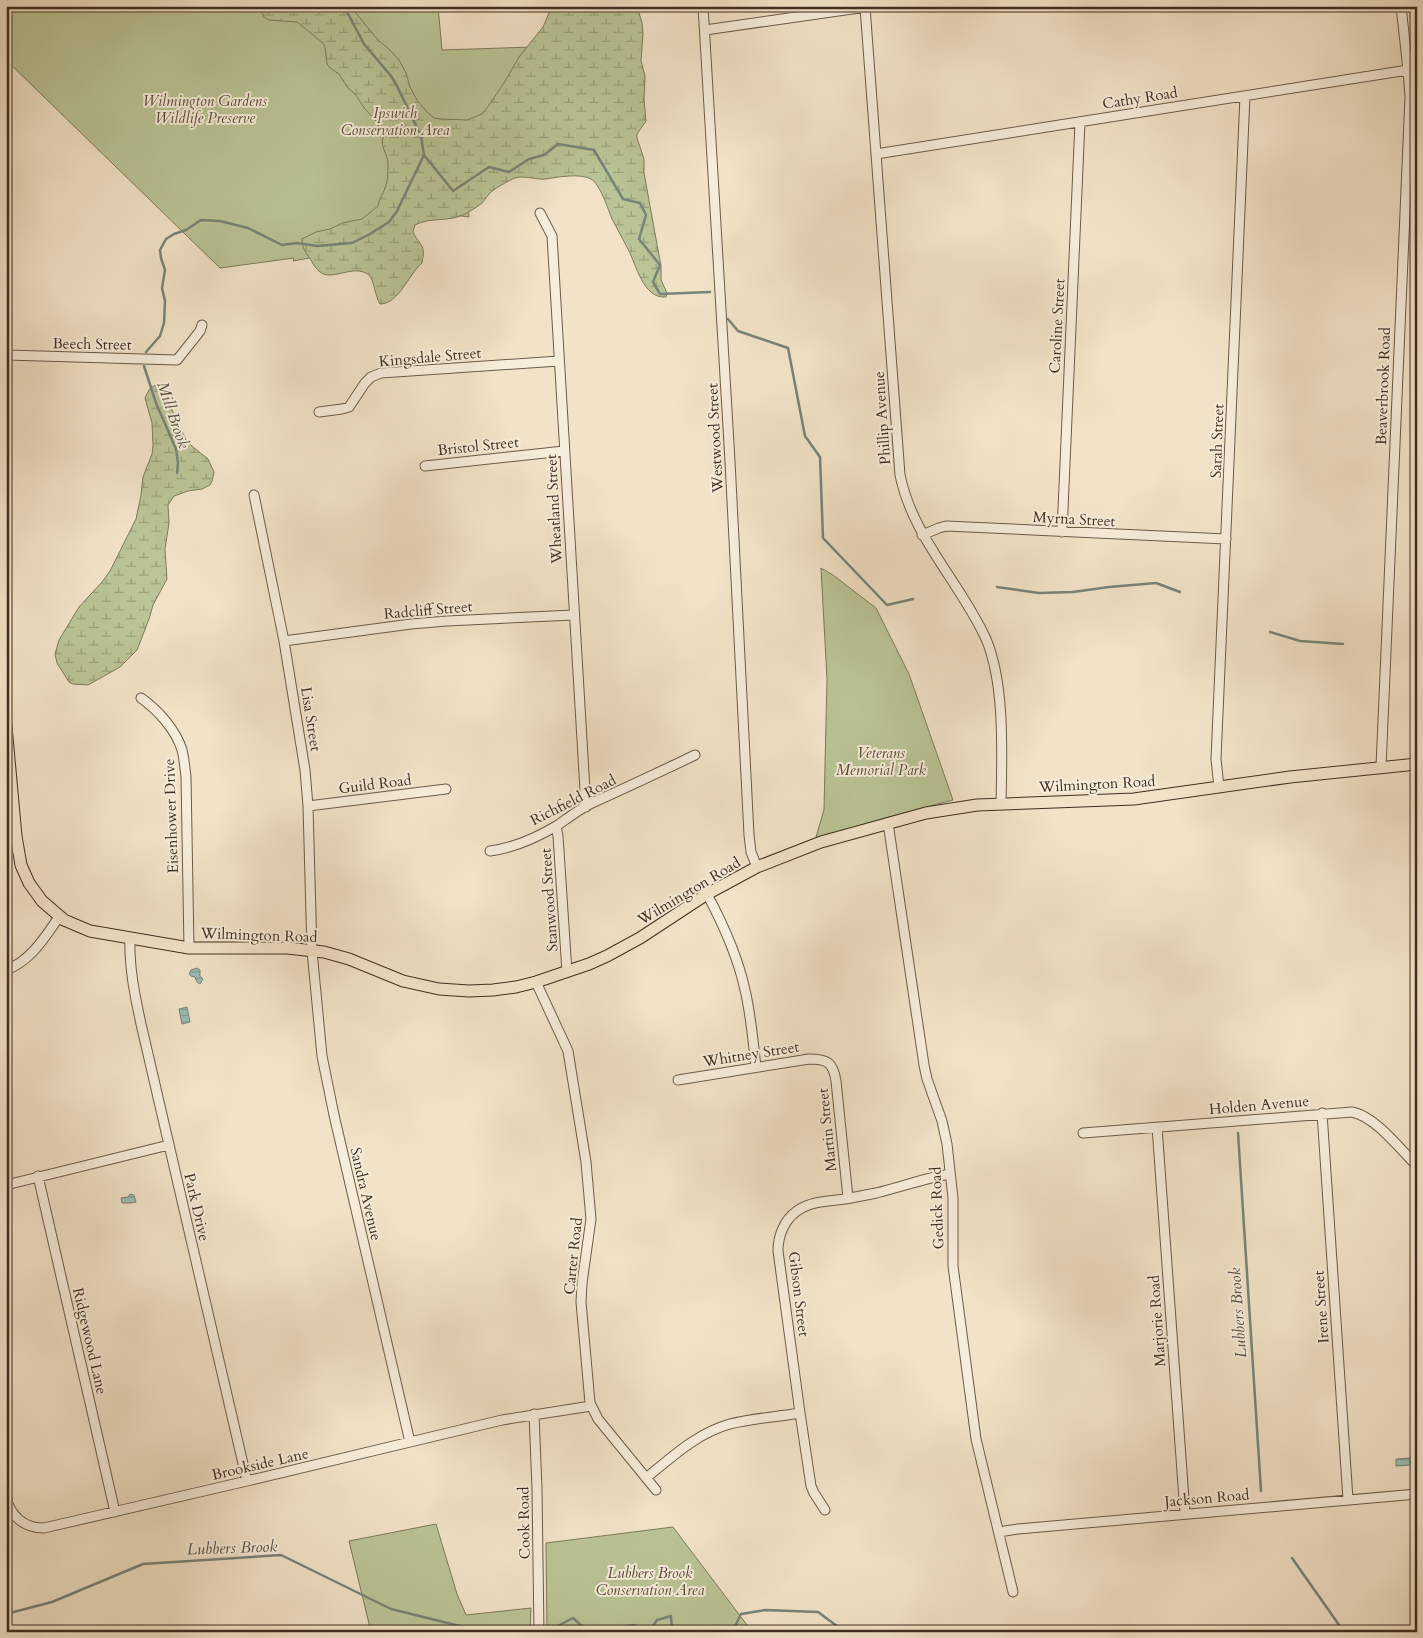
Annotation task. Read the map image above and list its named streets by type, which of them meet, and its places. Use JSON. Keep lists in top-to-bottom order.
{
  "streets": {
    "main road": ["Wilmington Road"],
    "street": [
      "Cathy Road",
      "Caroline Street",
      "Beech Street",
      "Kingsdale Street",
      "Beaverbrook Road",
      "Phillip Avenue",
      "Westwood Street",
      "Sarah Street",
      "Bristol Street",
      "Wheatland Street",
      "Myrna Street",
      "Radcliff Street",
      "Lisa Street",
      "Guild Road",
      "Richfield Road",
      "Eisenhower Drive",
      "Stanwood Street",
      "Whitney Street",
      "Holden Avenue",
      "Martin Street",
      "Sandra Avenue",
      "Park Drive",
      "Gedick Road",
      "Carter Road",
      "Gibson Street",
      "Irene Street",
      "Marjorie Road",
      "Ridgewood Lane",
      "Brookside Lane",
      "Jackson Road",
      "Cook Road"
    ]
  },
  "crossings": [
    ["Cathy Road", "Caroline Street"],
    ["Cathy Road", "Beaverbrook Road"],
    ["Cathy Road", "Phillip Avenue"],
    ["Cathy Road", "Sarah Street"],
    ["Caroline Street", "Myrna Street"],
    ["Kingsdale Street", "Wheatland Street"],
    ["Beaverbrook Road", "Wilmington Road"],
    ["Phillip Avenue", "Myrna Street"],
    ["Phillip Avenue", "Wilmington Road"],
    ["Westwood Street", "Wilmington Road"],
    ["Sarah Street", "Myrna Street"],
    ["Sarah Street", "Wilmington Road"],
    ["Bristol Street", "Wheatland Street"],
    ["Wheatland Street", "Radcliff Street"],
    ["Wheatland Street", "Richfield Road"],
    ["Radcliff Street", "Lisa Street"],
    ["Lisa Street", "Guild Road"],
    ["Lisa Street", "Wilmington Road"],
    ["Lisa Street", "Sandra Avenue"],
    ["Wilmington Road", "Eisenhower Drive"],
    ["Wilmington Road", "Stanwood Street"],
    ["Wilmington Road", "Sandra Avenue"],
    ["Wilmington Road", "Park Drive"],
    ["Wilmington Road", "Gedick Road"],
    ["Wilmington Road", "Carter Road"],
    ["Richfield Road", "Stanwood Street"],
    ["Whitney Street", "Martin Street"],
    ["Holden Avenue", "Irene Street"],
    ["Holden Avenue", "Marjorie Road"],
    ["Martin Street", "Gibson Street"],
    ["Sandra Avenue", "Brookside Lane"],
    ["Park Drive", "Brookside Lane"],
    ["Gedick Road", "Gibson Street"],
    ["Gedick Road", "Jackson Road"],
    ["Carter Road", "Brookside Lane"],
    ["Irene Street", "Jackson Road"],
    ["Marjorie Road", "Jackson Road"],
    ["Ridgewood Lane", "Brookside Lane"],
    ["Brookside Lane", "Cook Road"]
  ],
  "water": ["Mill Brook", "Lubbers Brook"],
  "parks": [
    "Wilmington Gardens Wildlife Preserve",
    "Ipswich Conservation Area",
    "Veterans Memorial Park",
    "Lubbers Brook Conservation Area"
  ]
}
